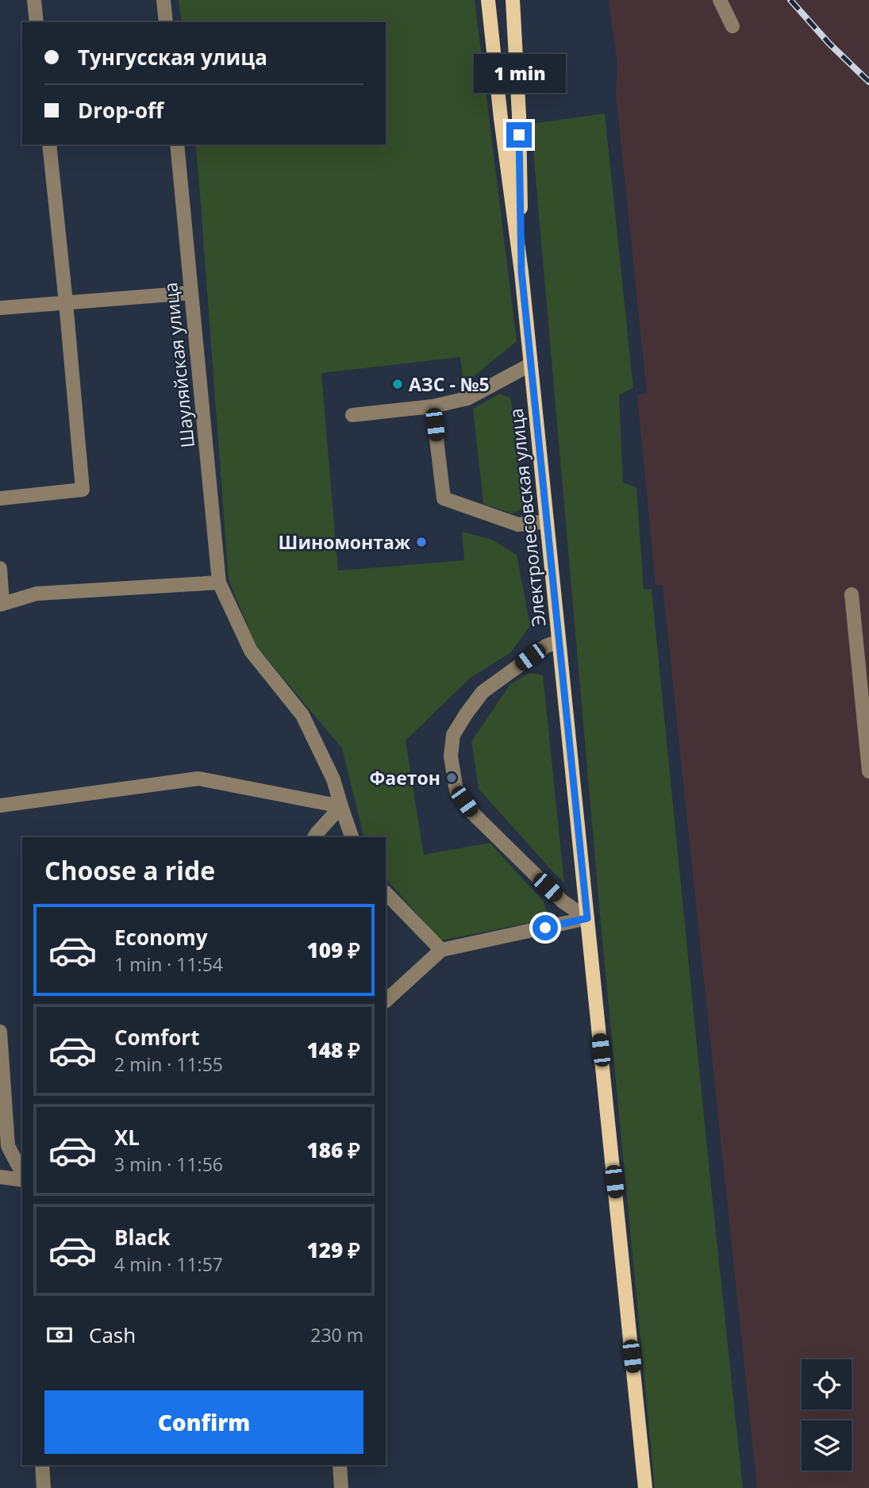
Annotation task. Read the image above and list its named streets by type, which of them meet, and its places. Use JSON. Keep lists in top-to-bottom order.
{
  "streets": {
    "main road": ["Электролесовская улица"],
    "street": ["Шауляйская улица"]
  },
  "places": ["АЗС - №5", "Шиномонтаж", "Фаетон"],
  "page": {
    "banner": ["Тунгусская улица", "Drop-off"],
    "bubble": "1 min",
    "heading": "Choose a ride",
    "list": [
      {
        "name": "Economy",
        "note": "1 min · 11:54",
        "value": "109 ₽"
      },
      {
        "name": "Comfort",
        "note": "2 min · 11:55",
        "value": "148 ₽"
      },
      {
        "name": "XL",
        "note": "3 min · 11:56",
        "value": "186 ₽"
      },
      {
        "name": "Black",
        "note": "4 min · 11:57",
        "value": "129 ₽"
      }
    ],
    "pay": ["Cash", "230 m"],
    "buttons": "Confirm"
  }
}
